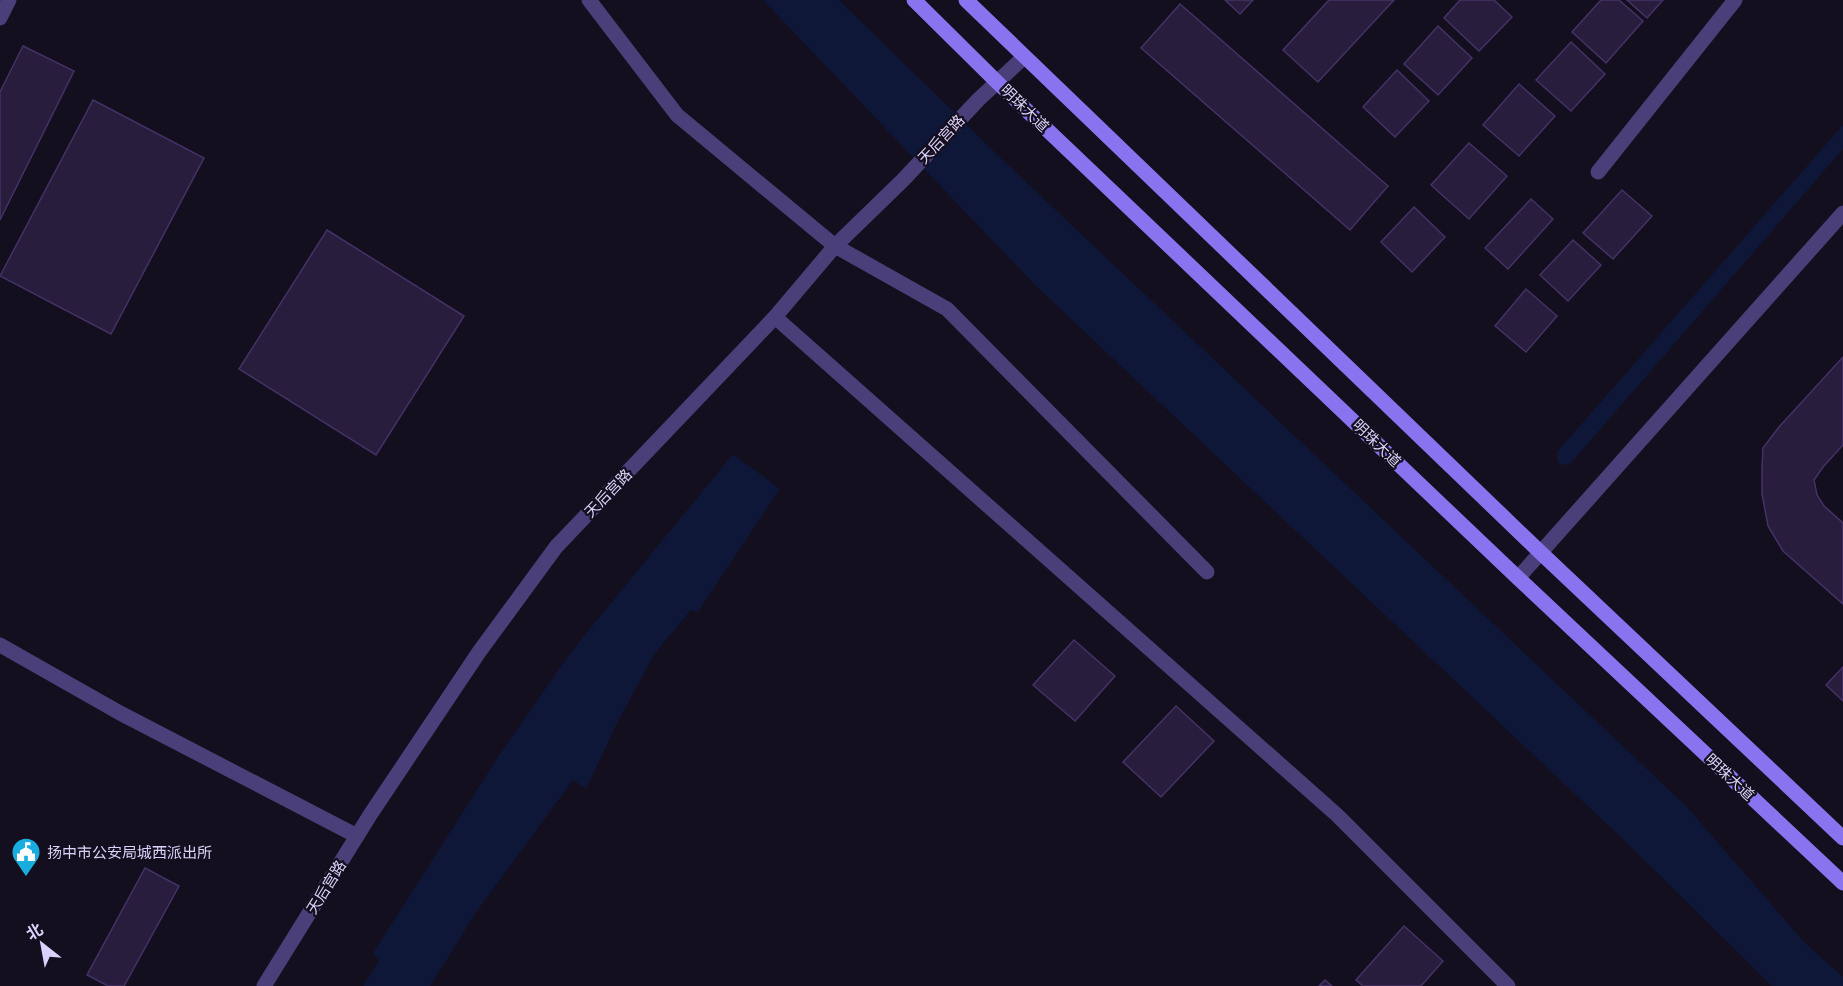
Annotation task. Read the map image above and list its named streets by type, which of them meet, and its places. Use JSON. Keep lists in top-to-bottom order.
{
  "streets": {
    "main road": ["明珠大道"],
    "street": ["天后宫路"]
  },
  "crossings": [
    ["明珠大道", "天后宫路"]
  ],
  "places": {
    "public building": ["扬中市公安局城西派出所"]
  },
  "north": "top left"
}
